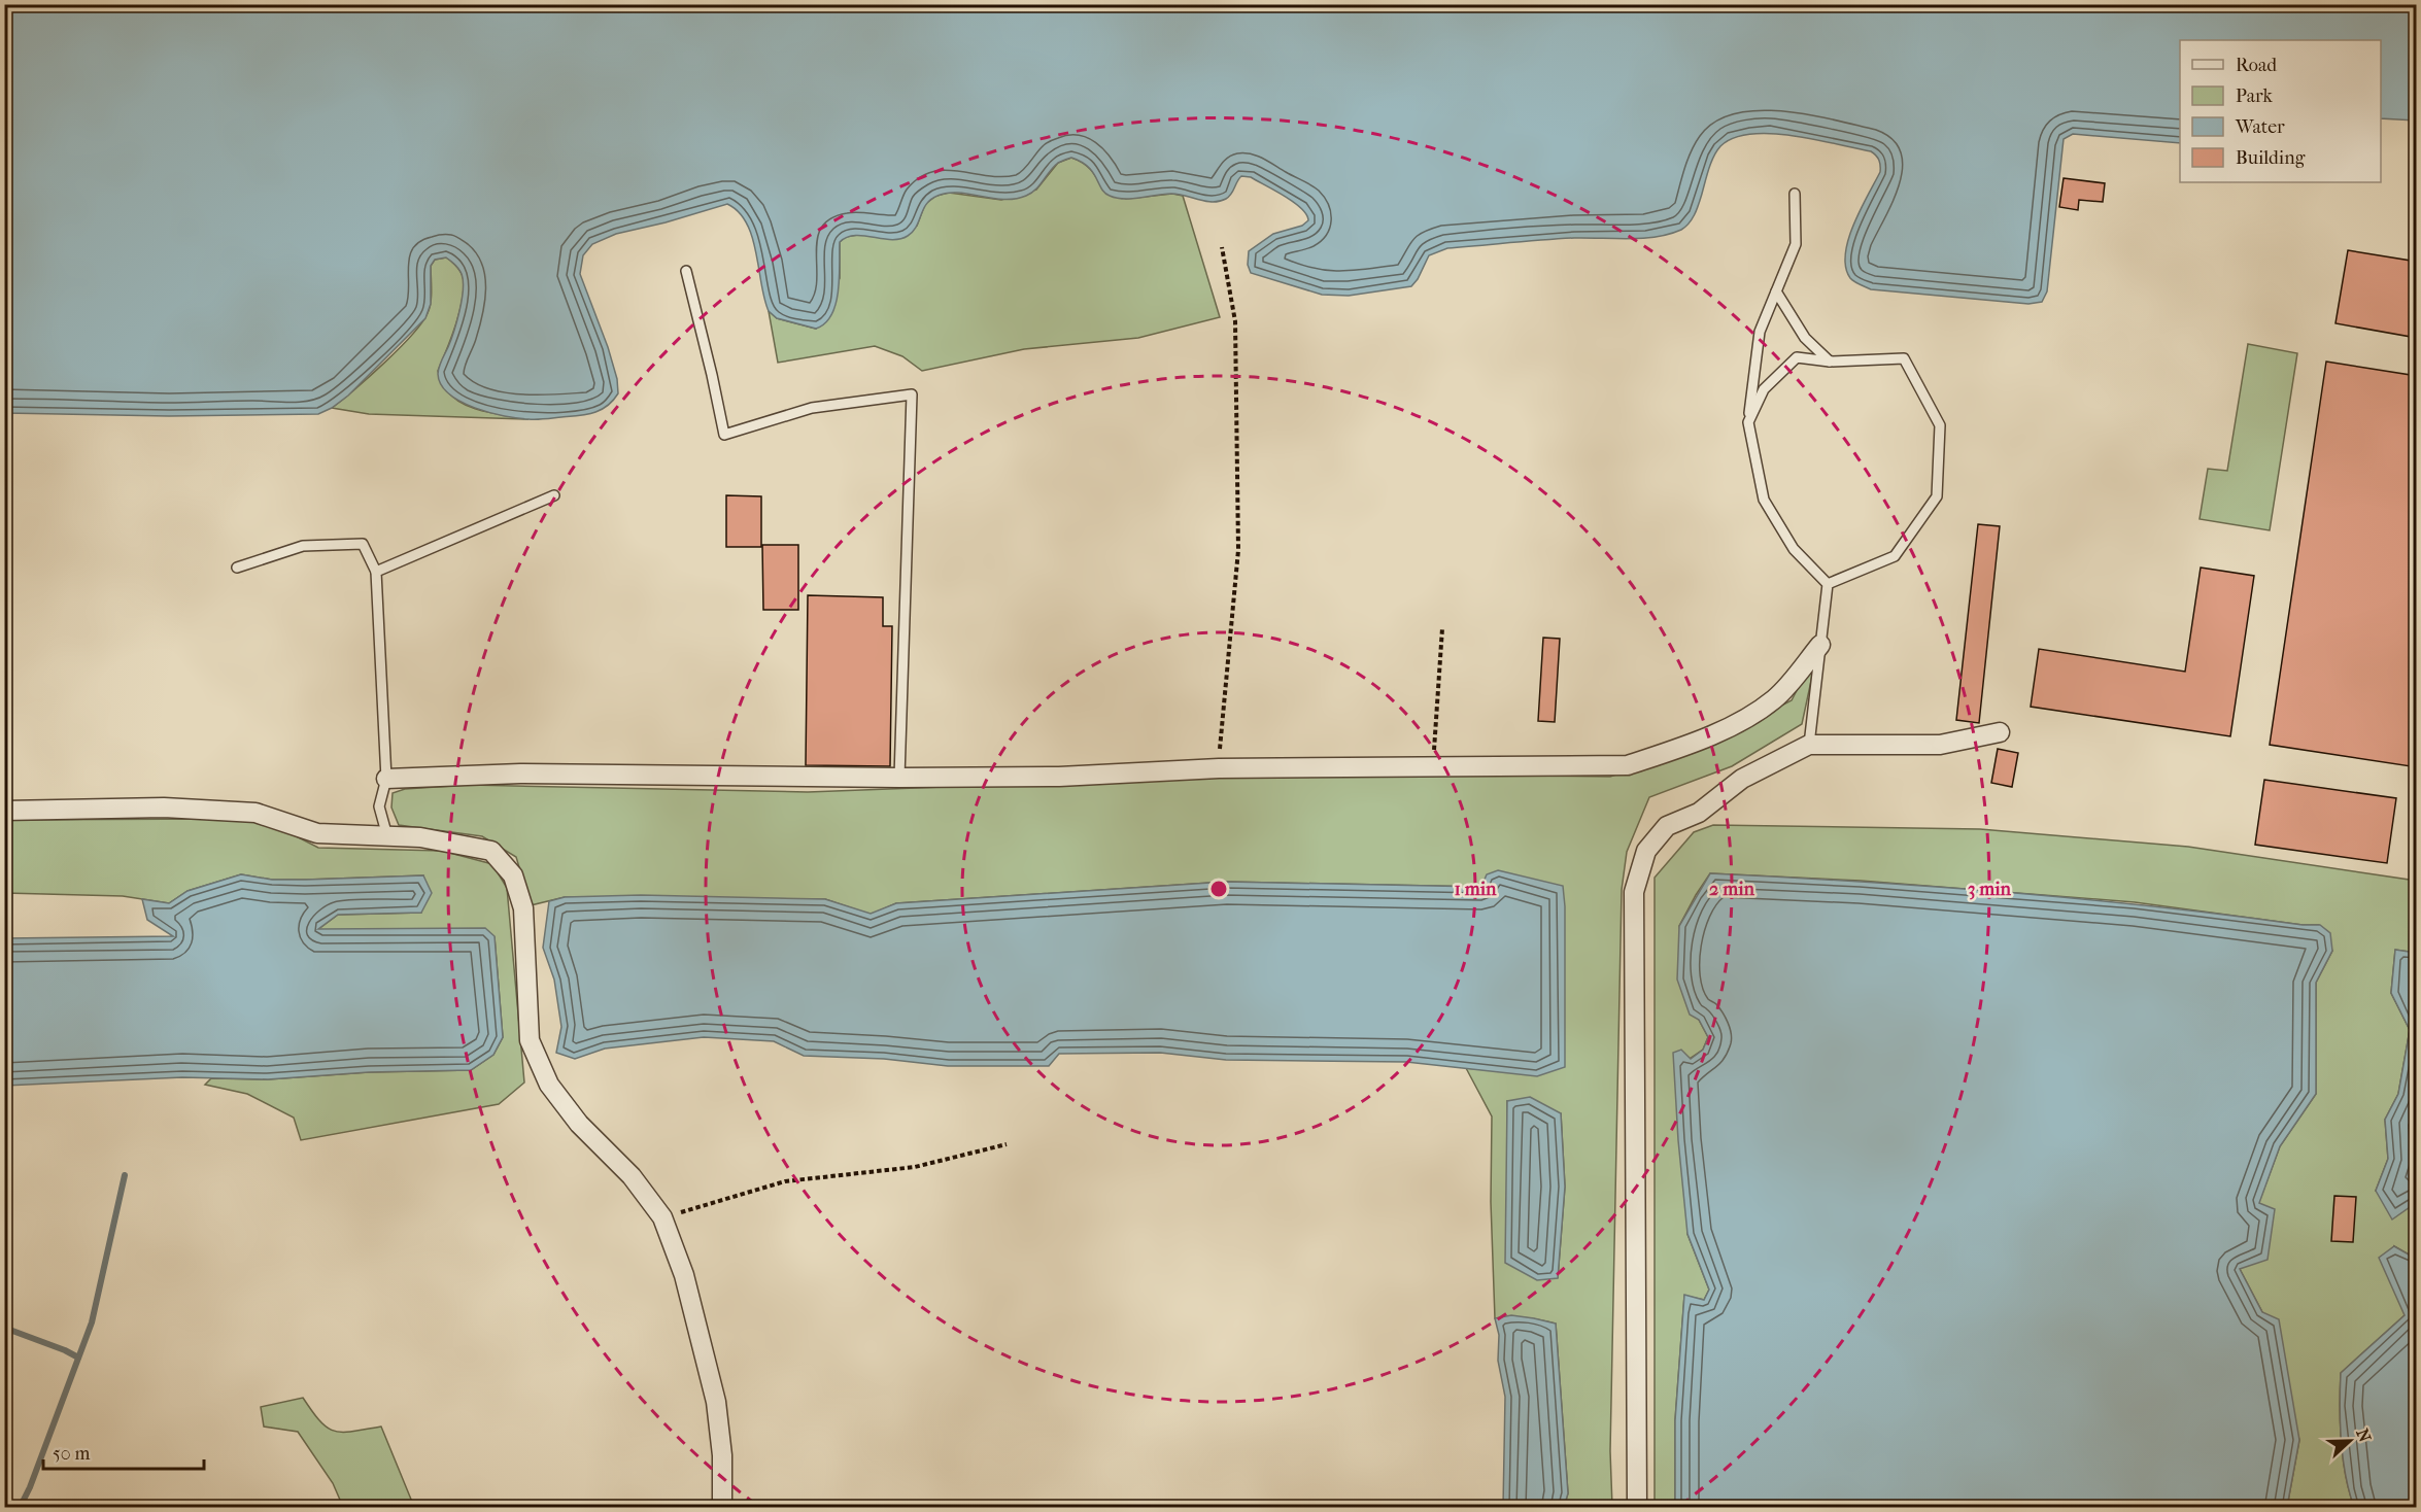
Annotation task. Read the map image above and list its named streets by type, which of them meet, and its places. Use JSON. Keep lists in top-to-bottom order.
{
  "legend": [
    "Road",
    "Park",
    "Water",
    "Building"
  ],
  "scale_bar": "50 m",
  "north": "right",
  "rings": ["1 min", "2 min", "3 min"]
}
